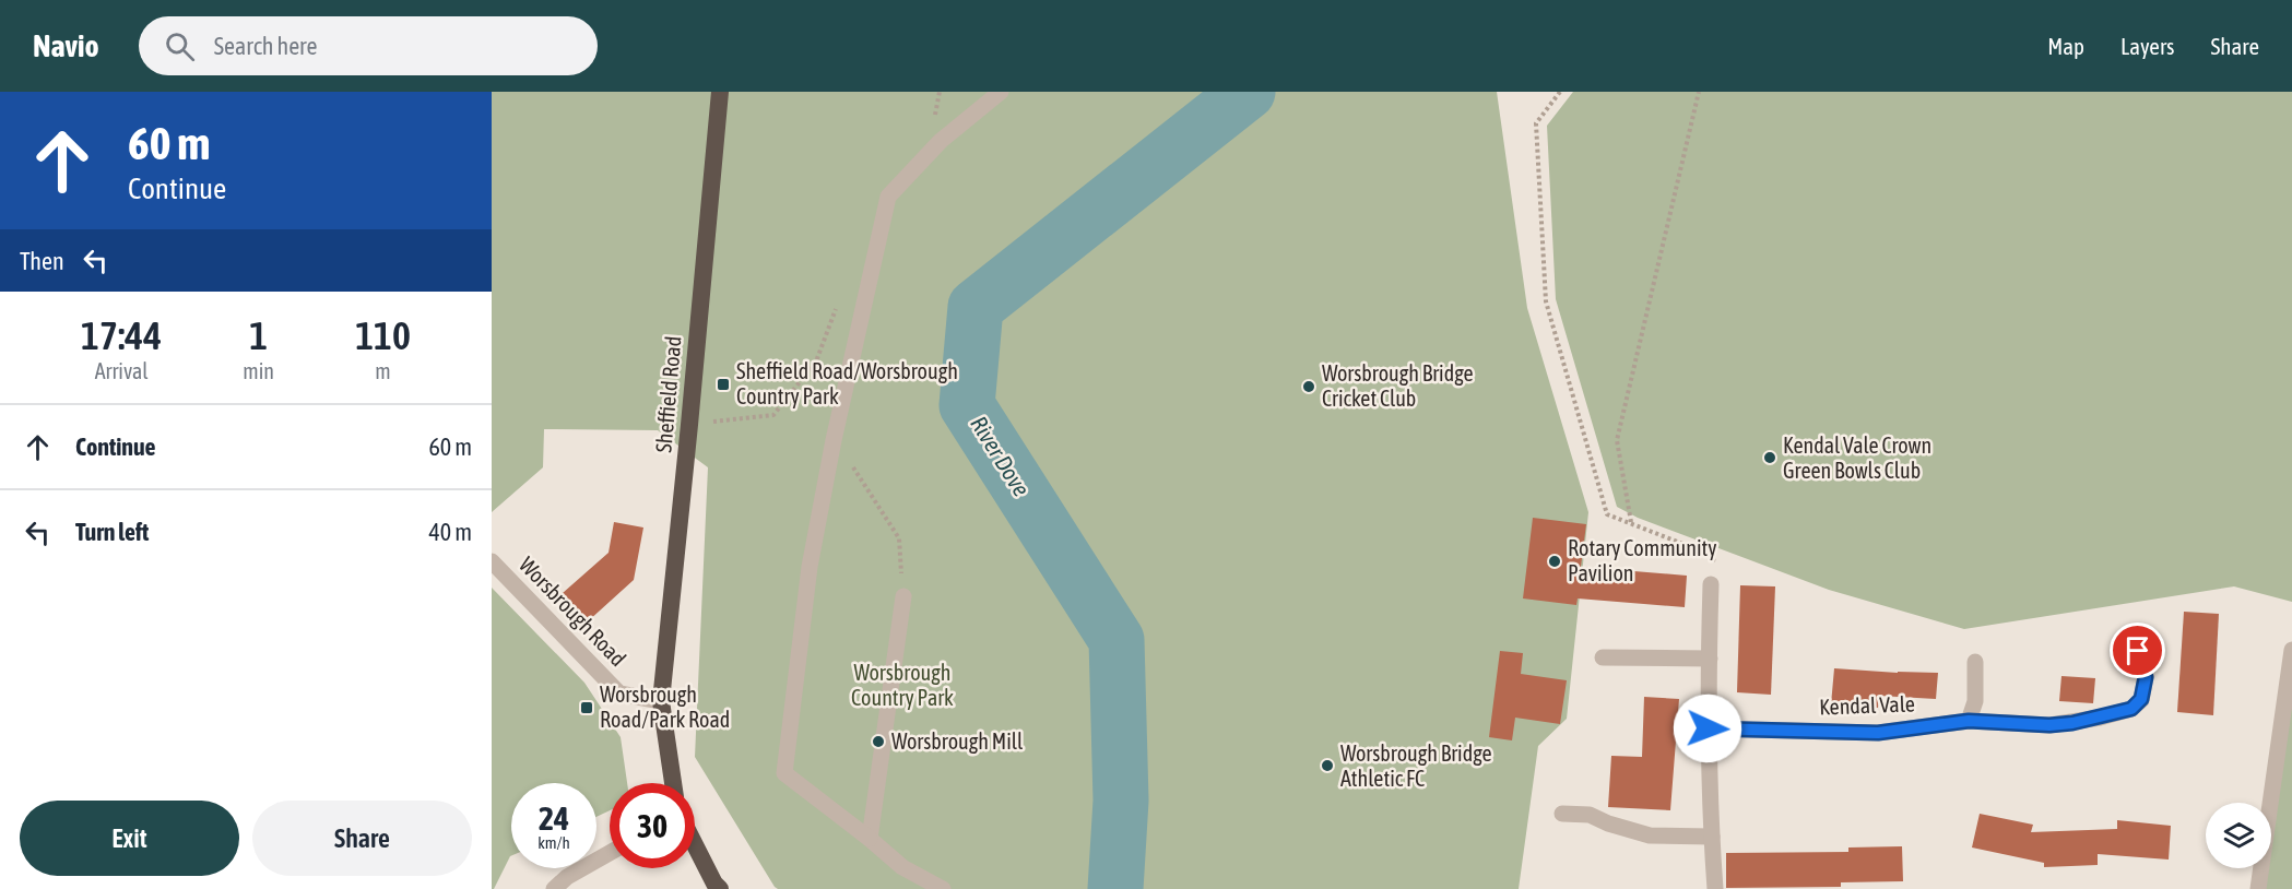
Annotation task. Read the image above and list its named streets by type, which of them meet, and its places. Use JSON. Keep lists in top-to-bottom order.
{
  "streets": {
    "highway": ["Sheffield Road"],
    "street": ["Worsbrough Road", "Kendal Vale"]
  },
  "crossings": [
    ["Sheffield Road", "Worsbrough Road"]
  ],
  "water": ["River Dove"],
  "parks": ["Worsbrough Country Park"],
  "places": {
    "transit": ["Sheffield Road/Worsbrough Country Park", "Worsbrough Road/Park Road"],
    "other": [
      "Worsbrough Bridge Cricket Club",
      "Kendal Vale Crown Green Bowls Club",
      "Rotary Community Pavilion",
      "Worsbrough Mill",
      "Worsbrough Bridge Athletic FC"
    ]
  },
  "page": {
    "header": "Navio",
    "search": "Search here",
    "nav": ["Map", "Layers", "Share"],
    "turn": ["60 m", "Continue"],
    "then": "Then",
    "eta": [
      "17:44",
      "Arrival",
      "1",
      "min",
      "110",
      "m"
    ],
    "list": [
      {
        "name": "Continue",
        "value": "60 m"
      },
      {
        "name": "Turn left",
        "value": "40 m"
      }
    ],
    "speed": "24 km/h",
    "limit": "30",
    "buttons": ["Exit", "Share"]
  }
}
